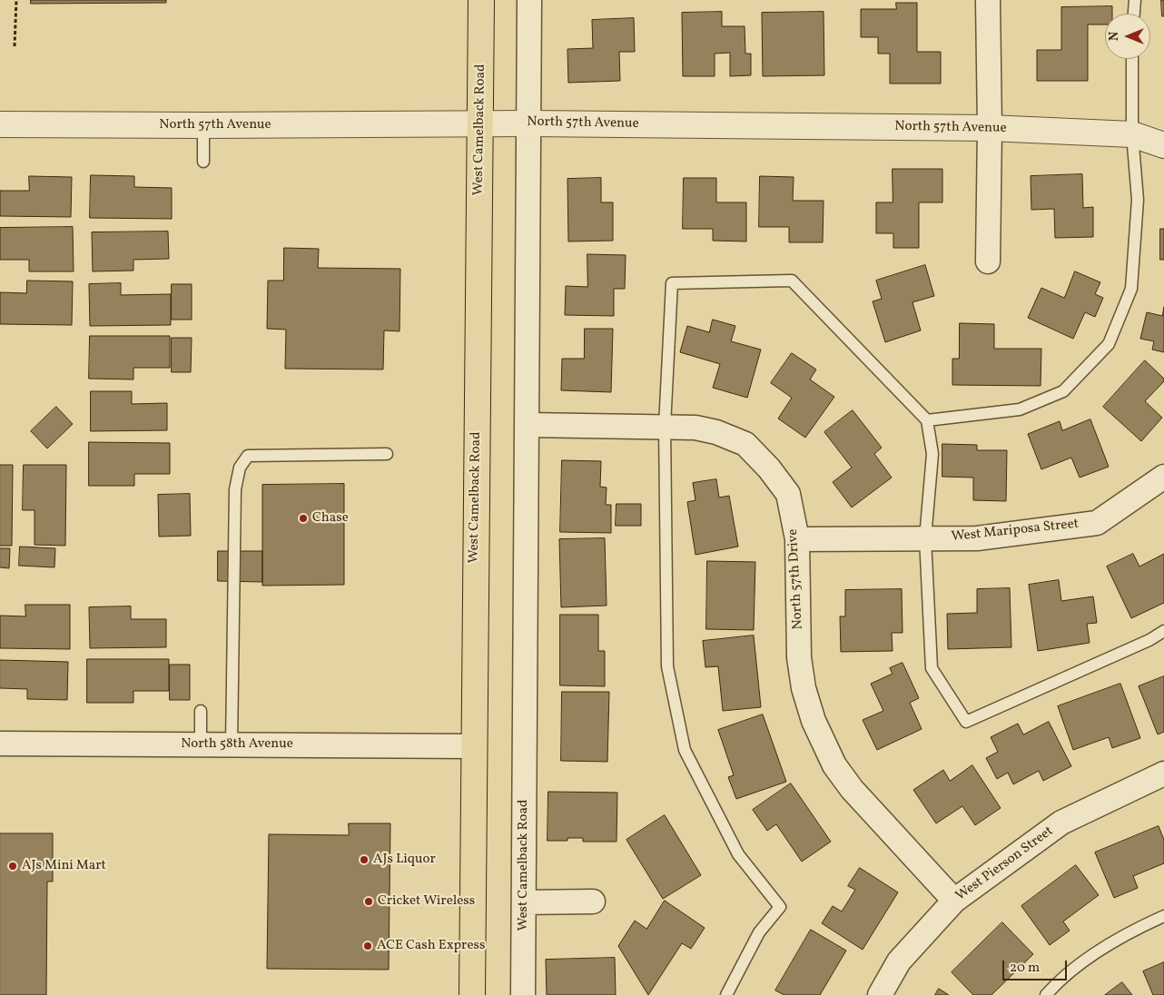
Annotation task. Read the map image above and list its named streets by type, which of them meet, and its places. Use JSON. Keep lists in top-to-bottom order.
{
  "streets": {
    "main road": ["West Camelback Road"],
    "street": [
      "North 57th Avenue",
      "West Mariposa Street",
      "North 57th Drive",
      "North 58th Avenue",
      "West Pierson Street"
    ]
  },
  "crossings": [
    ["North 57th Avenue", "West Camelback Road"],
    ["West Camelback Road", "North 57th Drive"],
    ["West Camelback Road", "North 58th Avenue"],
    ["West Mariposa Street", "North 57th Drive"],
    ["North 57th Drive", "West Pierson Street"]
  ],
  "places": [
    "Chase",
    "AJs Liquor",
    "AJs Mini Mart",
    "Cricket Wireless",
    "ACE Cash Express"
  ],
  "scale_bar": "20 m",
  "north": "left"
}
